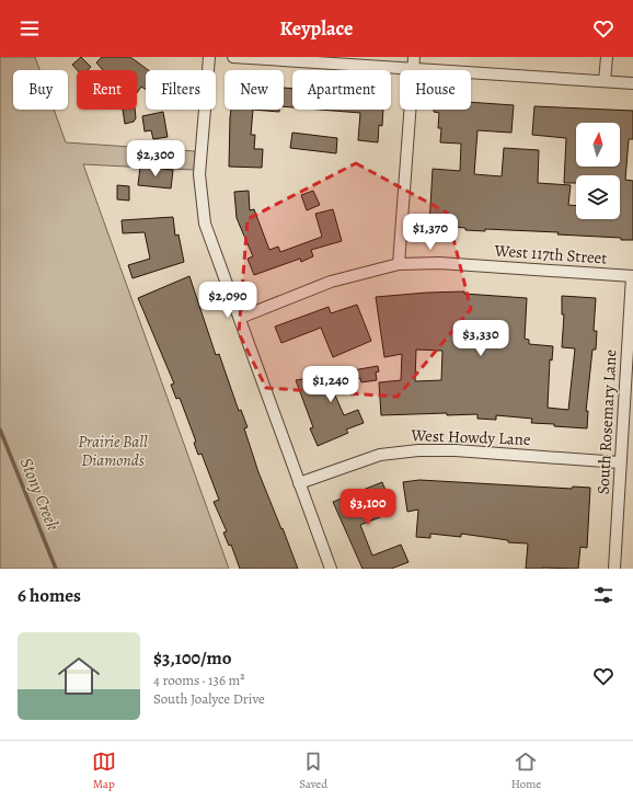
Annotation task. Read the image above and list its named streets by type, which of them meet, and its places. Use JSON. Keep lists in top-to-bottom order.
{
  "streets": {
    "street": ["West 117th Street", "South Rosemary Lane", "West Howdy Lane"]
  },
  "crossings": [
    ["West 117th Street", "South Rosemary Lane"],
    ["South Rosemary Lane", "West Howdy Lane"]
  ],
  "water": ["Stony Creek"],
  "parks": ["Prairie Ball Diamonds"],
  "north": "top",
  "page": {
    "header": "Keyplace",
    "chip": [
      "Buy",
      "Rent",
      "Filters",
      "New",
      "Apartment",
      "House"
    ],
    "price": [
      "$2,300",
      "$1,370",
      "$2,090",
      "$3,330",
      "$1,240",
      "$3,100"
    ],
    "heading": "6 homes",
    "list": [
      {
        "name": "$3,100/mo",
        "note": "4 rooms · 136 m² · South Joalyce Drive"
      }
    ],
    "tabs": ["Map", "Saved", "Home"]
  }
}
